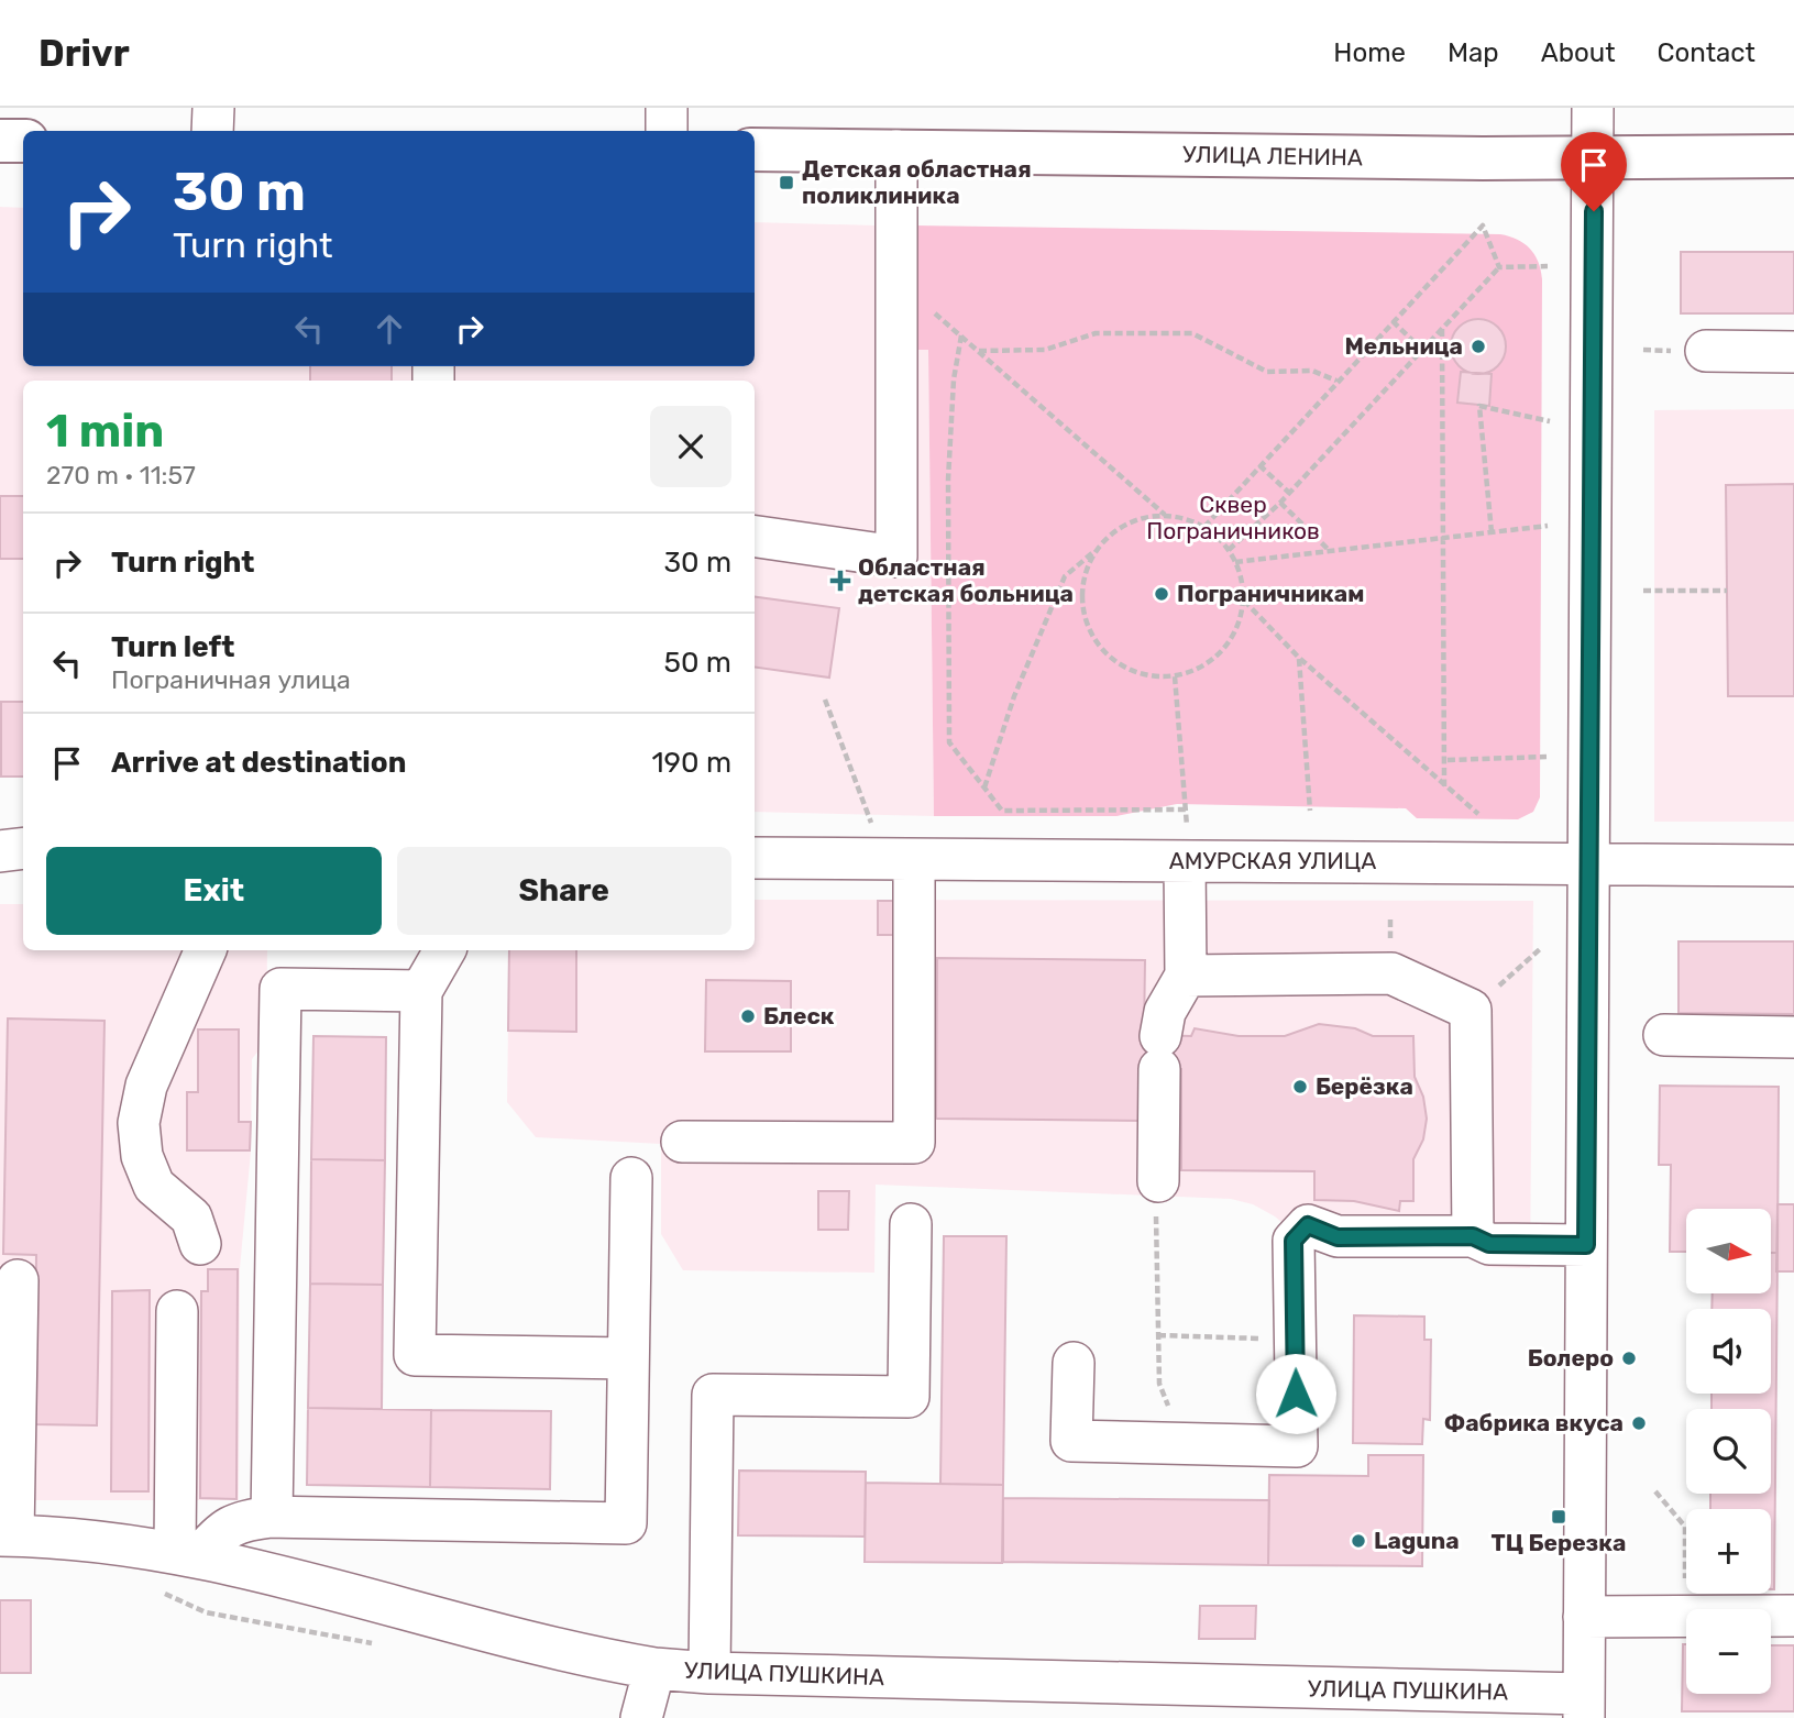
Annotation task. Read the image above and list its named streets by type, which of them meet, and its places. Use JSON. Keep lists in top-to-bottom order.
{
  "streets": {
    "main road": ["УЛИЦА ЛЕНИНА"],
    "street": ["АМУРСКАЯ УЛИЦА", "УЛИЦА ПУШКИНА"]
  },
  "parks": ["Сквер Пограничников"],
  "places": {
    "transit": ["Детская областная поликлиника", "ТЦ Березка"],
    "other": [
      "Мельница",
      "Пограничникам",
      "Блеск",
      "Берёзка",
      "Болеро",
      "Фабрика вкуса",
      "Laguna"
    ],
    "health": ["Областная детская больница"]
  },
  "north": "right",
  "page": {
    "header": "Drivr",
    "nav": [
      "Home",
      "Map",
      "About",
      "Contact"
    ],
    "turn": ["30 m", "Turn right"],
    "heading": ["1 min", "270 m · 11:57"],
    "list": [
      {
        "name": "Turn right",
        "value": "30 m"
      },
      {
        "name": "Turn left",
        "note": "Пограничная улица",
        "value": "50 m"
      },
      {
        "name": "Arrive at destination",
        "value": "190 m"
      }
    ],
    "buttons": ["Exit", "Share"],
    "map_buttons": ["+", "−"]
  }
}
